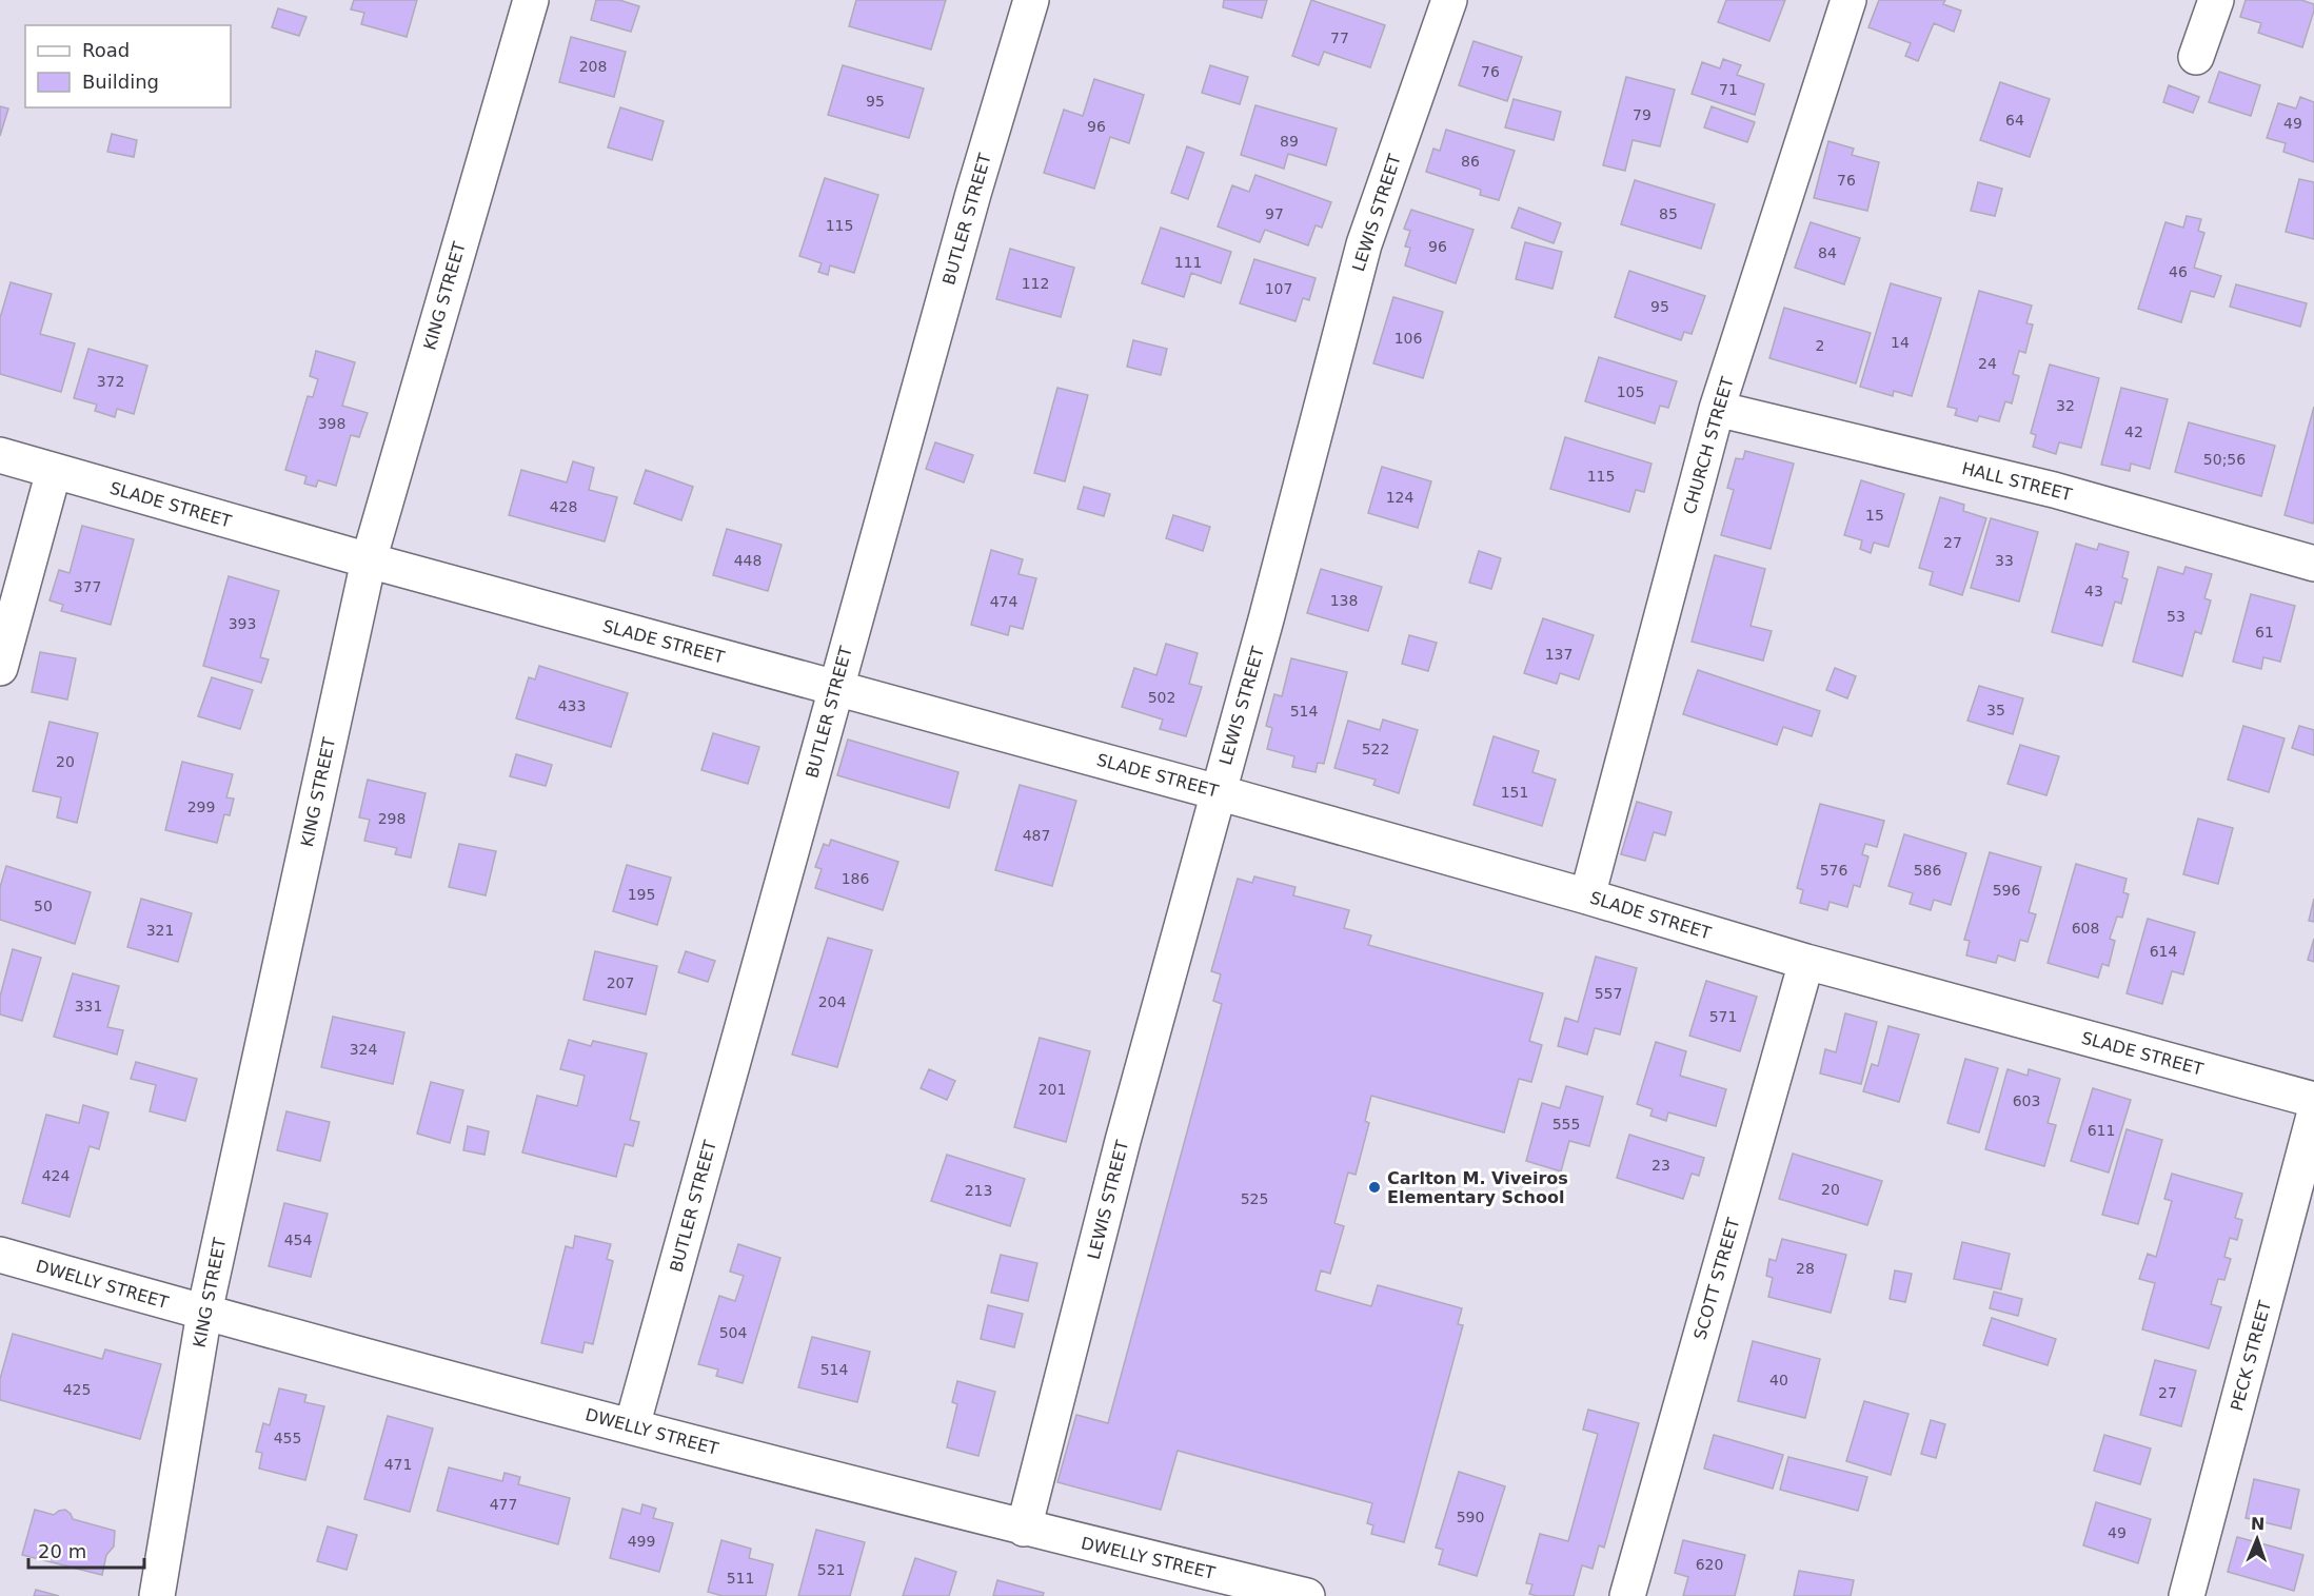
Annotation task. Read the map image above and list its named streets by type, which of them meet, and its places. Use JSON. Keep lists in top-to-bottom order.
{
  "streets": {
    "street": [
      "LEWIS STREET",
      "BUTLER STREET",
      "KING STREET",
      "CHURCH STREET",
      "HALL STREET",
      "SLADE STREET",
      "SCOTT STREET",
      "DWELLY STREET",
      "PECK STREET"
    ]
  },
  "crossings": [
    ["LEWIS STREET", "SLADE STREET"],
    ["LEWIS STREET", "DWELLY STREET"],
    ["BUTLER STREET", "SLADE STREET"],
    ["BUTLER STREET", "DWELLY STREET"],
    ["KING STREET", "SLADE STREET"],
    ["KING STREET", "DWELLY STREET"],
    ["CHURCH STREET", "HALL STREET"],
    ["CHURCH STREET", "SLADE STREET"],
    ["SLADE STREET", "SCOTT STREET"]
  ],
  "places": ["Carlton M. Viveiros Elementary School"],
  "house_numbers": [
    "77",
    "208",
    "76",
    "71",
    "95",
    "79",
    "64",
    "49",
    "96",
    "89",
    "86",
    "76",
    "97",
    "85",
    "115",
    "96",
    "84",
    "111",
    "46",
    "112",
    "107",
    "95",
    "106",
    "14",
    "2",
    "24",
    "372",
    "105",
    "32",
    "398",
    "42",
    "50;56",
    "115",
    "124",
    "428",
    "15",
    "27",
    "448",
    "33",
    "377",
    "43",
    "138",
    "474",
    "53",
    "393",
    "61",
    "137",
    "502",
    "433",
    "35",
    "514",
    "522",
    "20",
    "151",
    "299",
    "298",
    "487",
    "576",
    "586",
    "186",
    "596",
    "195",
    "50",
    "608",
    "321",
    "614",
    "207",
    "557",
    "204",
    "331",
    "571",
    "324",
    "201",
    "603",
    "555",
    "611",
    "23",
    "424",
    "20",
    "213",
    "525",
    "454",
    "28",
    "504",
    "514",
    "40",
    "425",
    "27",
    "455",
    "471",
    "477",
    "590",
    "49",
    "499",
    "620",
    "521",
    "511"
  ],
  "legend": ["Road", "Building"],
  "scale_bar": "20 m",
  "north": "top"
}
